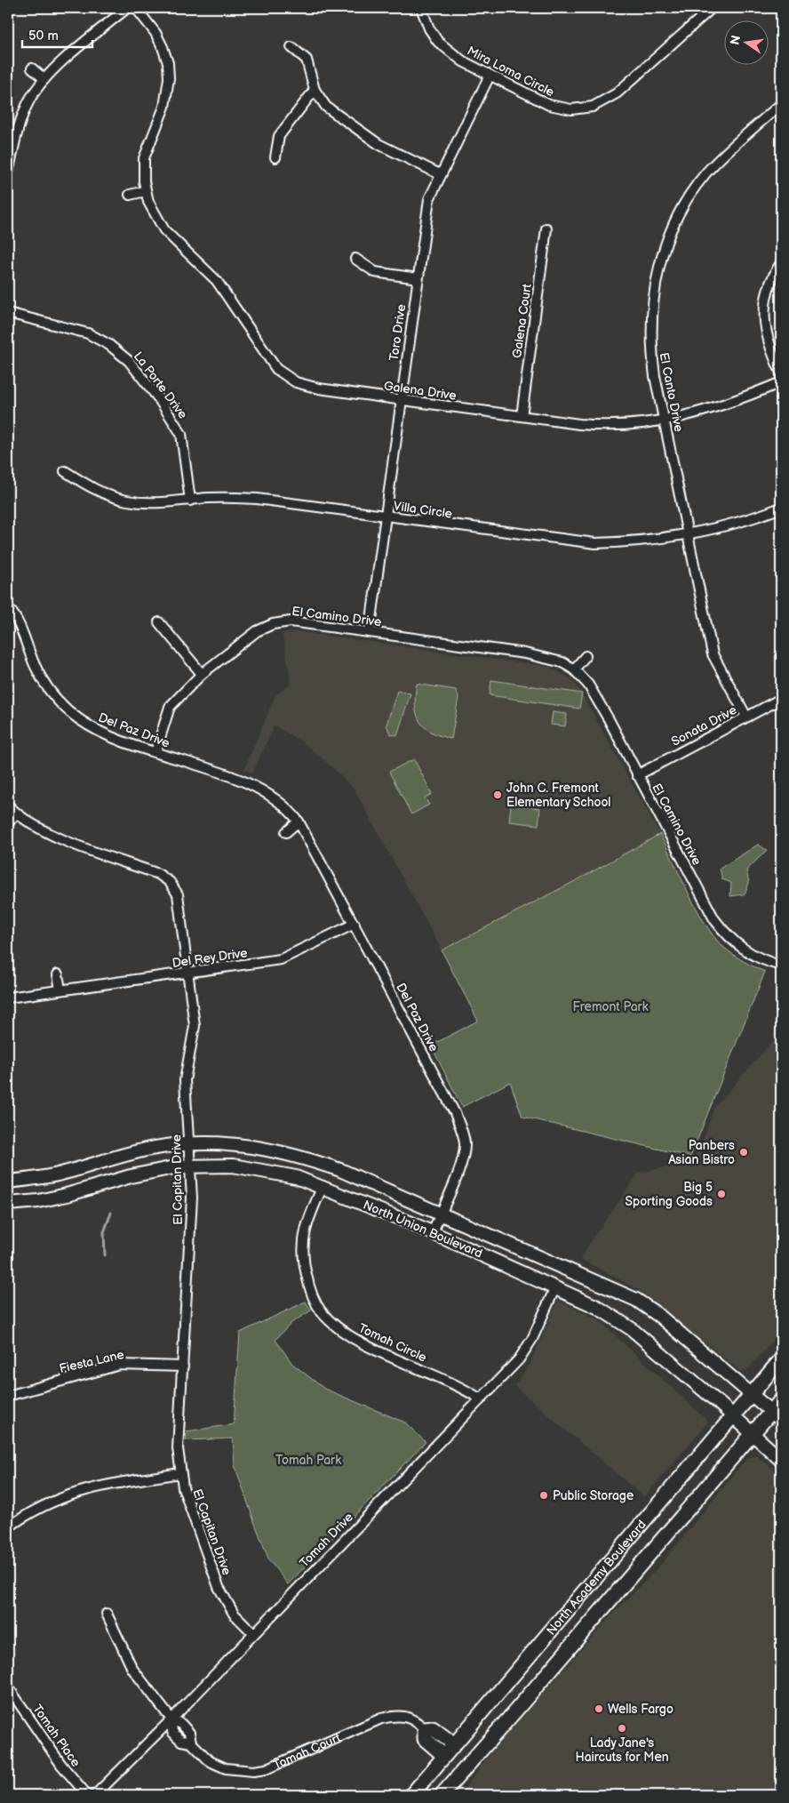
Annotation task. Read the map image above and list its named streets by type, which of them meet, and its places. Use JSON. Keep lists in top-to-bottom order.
{
  "streets": {
    "highway": ["North Academy Boulevard", "Tomah Court"],
    "main road": ["North Union Boulevard"],
    "street": [
      "Mira Loma Circle",
      "Galena Court",
      "Toro Drive",
      "La Porte Drive",
      "Galena Drive",
      "El Canto Drive",
      "Villa Circle",
      "El Camino Drive",
      "Sonata Drive",
      "Del Paz Drive",
      "Del Rey Drive",
      "El Capitan Drive",
      "Tomah Circle",
      "Fiesta Lane",
      "Tomah Drive",
      "Tomah Place"
    ]
  },
  "crossings": [
    ["Mira Loma Circle", "Toro Drive"],
    ["Galena Court", "Galena Drive"],
    ["Toro Drive", "Galena Drive"],
    ["Toro Drive", "Villa Circle"],
    ["Toro Drive", "El Camino Drive"],
    ["La Porte Drive", "Villa Circle"],
    ["Galena Drive", "El Canto Drive"],
    ["El Canto Drive", "Villa Circle"],
    ["El Canto Drive", "Sonata Drive"],
    ["El Camino Drive", "Sonata Drive"],
    ["El Camino Drive", "Del Paz Drive"],
    ["Del Paz Drive", "Del Rey Drive"],
    ["Del Paz Drive", "North Union Boulevard"],
    ["Del Rey Drive", "El Capitan Drive"],
    ["El Capitan Drive", "North Union Boulevard"],
    ["El Capitan Drive", "Fiesta Lane"],
    ["El Capitan Drive", "Tomah Drive"],
    ["North Union Boulevard", "Tomah Circle"],
    ["North Union Boulevard", "Tomah Drive"],
    ["North Union Boulevard", "North Academy Boulevard"],
    ["Tomah Circle", "Tomah Drive"],
    ["Tomah Drive", "Tomah Court"],
    ["North Academy Boulevard", "Tomah Court"]
  ],
  "parks": ["Fremont Park", "Tomah Park"],
  "places": [
    "John C. Fremont Elementary School",
    "Panbers Asian Bistro",
    "Big 5 Sporting Goods",
    "Public Storage",
    "Wells Fargo",
    "Lady Jane's Haircuts for Men"
  ],
  "scale_bar": "50 m",
  "north": "left"
}
